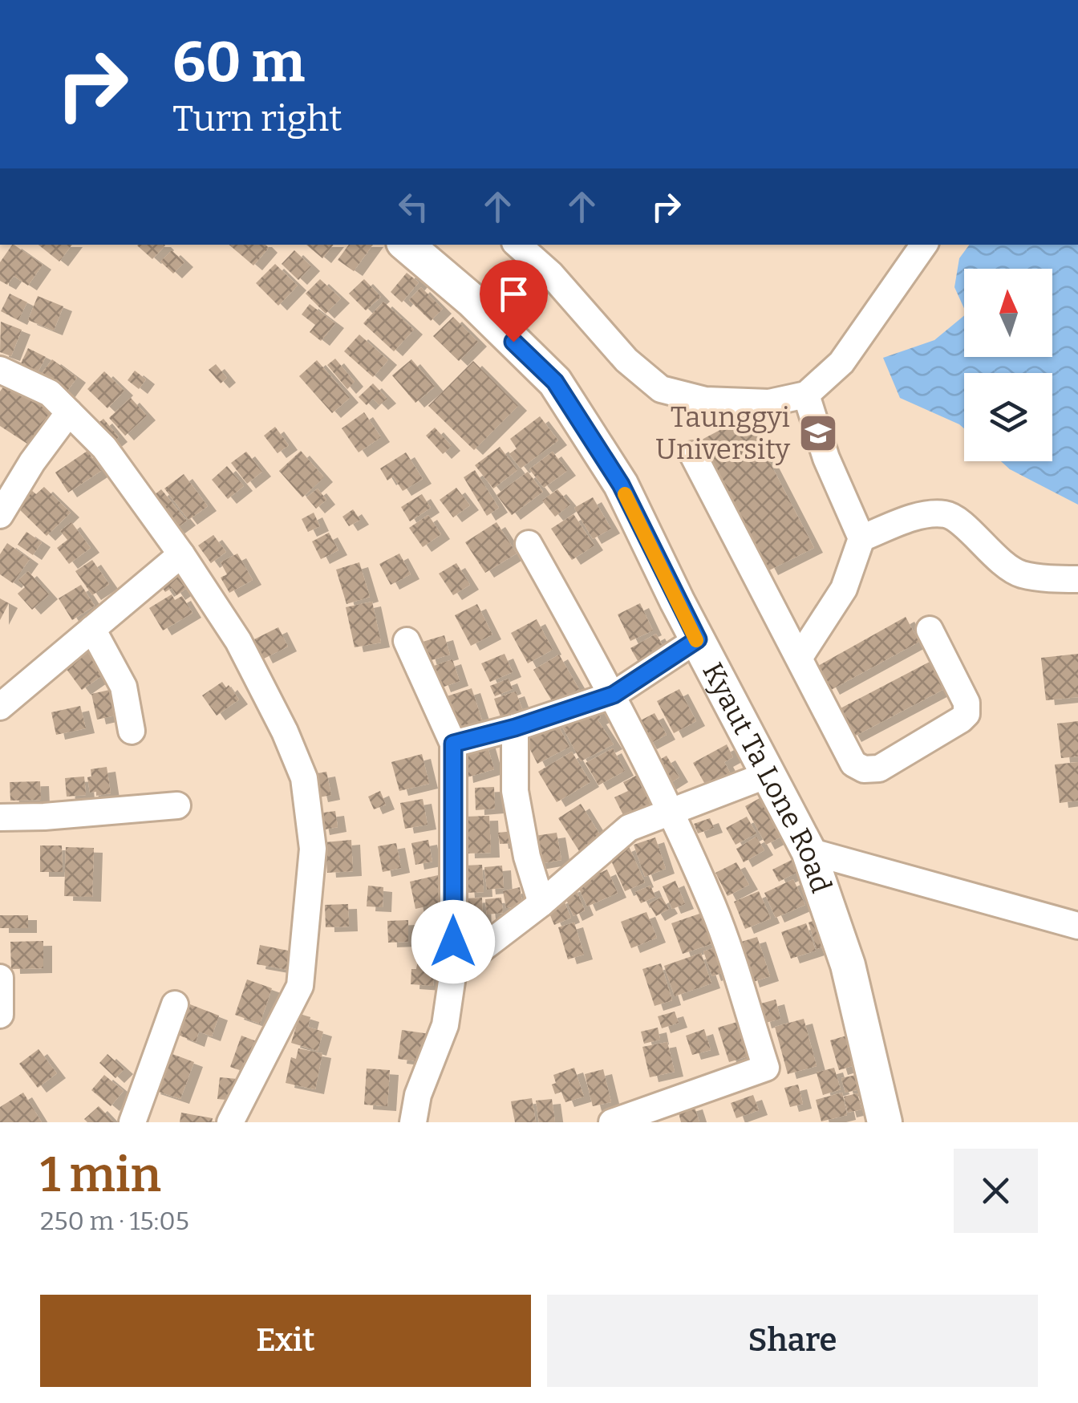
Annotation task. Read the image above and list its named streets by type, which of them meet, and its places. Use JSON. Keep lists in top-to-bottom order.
{
  "streets": {
    "main road": ["Kyaut Ta Lone Road"]
  },
  "places": {
    "school or university": ["Taunggyi University"]
  },
  "north": "top",
  "page": {
    "turn": ["60 m", "Turn right"],
    "heading": ["1 min", "250 m · 15:05"],
    "buttons": ["Exit", "Share"]
  }
}
